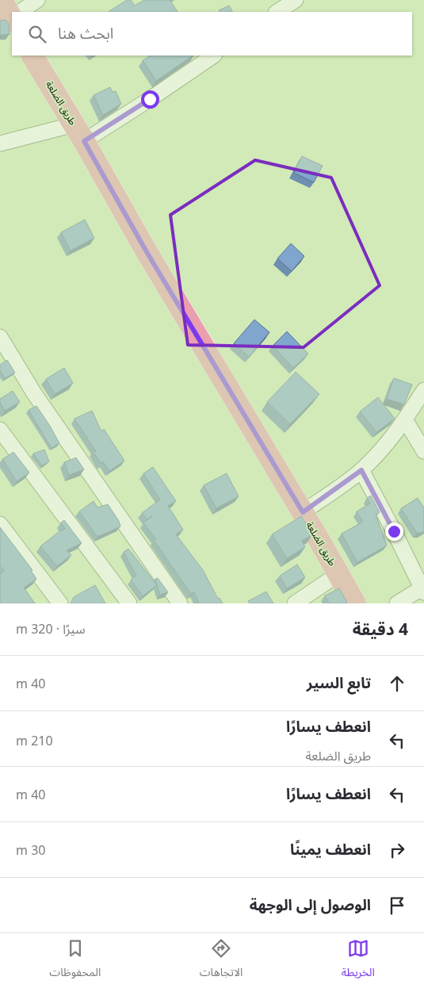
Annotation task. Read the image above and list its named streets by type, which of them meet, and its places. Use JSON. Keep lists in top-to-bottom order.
{
  "streets": {
    "main road": ["طريق الضلعة"]
  },
  "page": {
    "search": "ابحث هنا",
    "heading": ["4 دقيقة", "سيرًا · 320 m"],
    "list": [
      ["تابع السير", "40 m"],
      ["انعطف يسارًا", "طريق الضلعة", "210 m"],
      ["انعطف يسارًا", "40 m"],
      ["انعطف يمينًا", "30 m"],
      "الوصول إلى الوجهة"
    ],
    "nav": ["الخريطة", "الاتجاهات", "المحفوظات"]
  }
}
